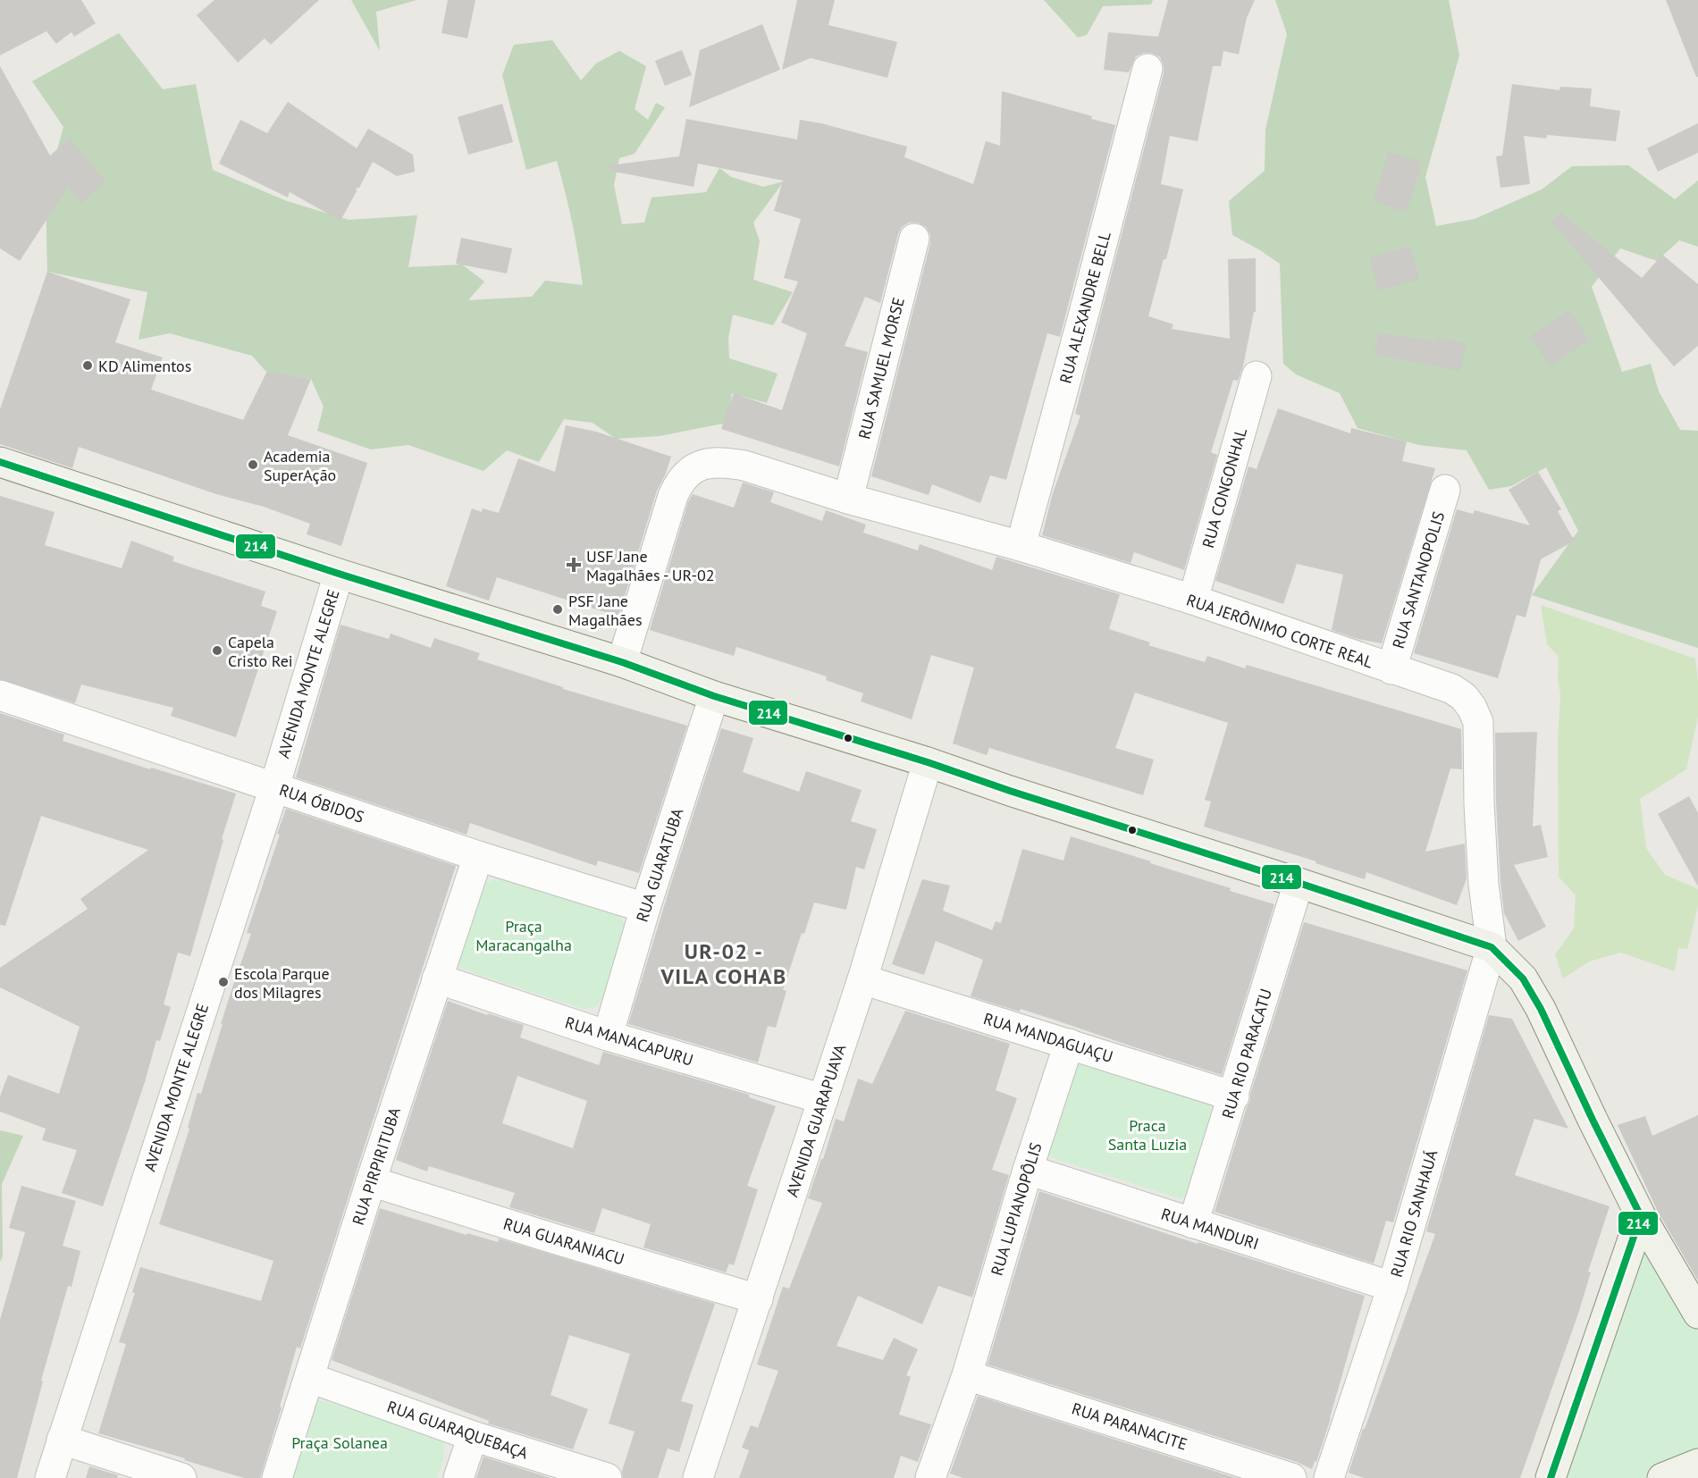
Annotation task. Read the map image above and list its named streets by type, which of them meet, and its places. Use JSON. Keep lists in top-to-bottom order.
{
  "streets": {
    "street": [
      "RUA ALEXANDRE BELL",
      "RUA SAMUEL MORSE",
      "RUA CONGONHAL",
      "RUA SANTANOPOLIS",
      "RUA JERÔNIMO CORTE REAL",
      "AVENIDA MONTE ALEGRE",
      "RUA ÓBIDOS",
      "RUA GUARATUBA",
      "RUA MANDAGUAÇU",
      "RUA MANACAPURU",
      "RUA RIO PARACATU",
      "AVENIDA GUARAPUAVA",
      "RUA PIRPIRITUBA",
      "RUA LUPIANOPÔLIS",
      "RUA RIO SANHAUÁ",
      "RUA MANDURI",
      "RUA GUARANIACU",
      "RUA PARANACITE",
      "RUA GUARAQUEBAÇA"
    ]
  },
  "crossings": [
    ["RUA ALEXANDRE BELL", "RUA JERÔNIMO CORTE REAL"],
    ["RUA SAMUEL MORSE", "RUA JERÔNIMO CORTE REAL"],
    ["RUA CONGONHAL", "RUA JERÔNIMO CORTE REAL"],
    ["RUA SANTANOPOLIS", "RUA JERÔNIMO CORTE REAL"],
    ["RUA JERÔNIMO CORTE REAL", "RUA RIO SANHAUÁ"],
    ["AVENIDA MONTE ALEGRE", "RUA ÓBIDOS"],
    ["RUA ÓBIDOS", "RUA GUARATUBA"],
    ["RUA ÓBIDOS", "RUA PIRPIRITUBA"],
    ["RUA GUARATUBA", "RUA MANACAPURU"],
    ["RUA MANDAGUAÇU", "RUA RIO PARACATU"],
    ["RUA MANDAGUAÇU", "AVENIDA GUARAPUAVA"],
    ["RUA MANDAGUAÇU", "RUA LUPIANOPÔLIS"],
    ["RUA MANACAPURU", "AVENIDA GUARAPUAVA"],
    ["RUA MANACAPURU", "RUA PIRPIRITUBA"],
    ["RUA RIO PARACATU", "RUA MANDURI"],
    ["AVENIDA GUARAPUAVA", "RUA GUARANIACU"],
    ["RUA PIRPIRITUBA", "RUA GUARANIACU"],
    ["RUA PIRPIRITUBA", "RUA GUARAQUEBAÇA"],
    ["RUA LUPIANOPÔLIS", "RUA MANDURI"],
    ["RUA LUPIANOPÔLIS", "RUA PARANACITE"],
    ["RUA RIO SANHAUÁ", "RUA MANDURI"]
  ],
  "districts": ["UR-02 - VILA COHAB"],
  "parks": ["Praça Maracangalha", "Praca Santa Luzia", "Praça Solanea"],
  "places": {
    "other": [
      "KD Alimentos",
      "Academia SuperAção",
      "PSF Jane Magalhães",
      "Capela Cristo Rei",
      "Escola Parque dos Milagres"
    ],
    "health": ["USF Jane Magalhães - UR-02"]
  },
  "lines": ["transit line 214"]
}
